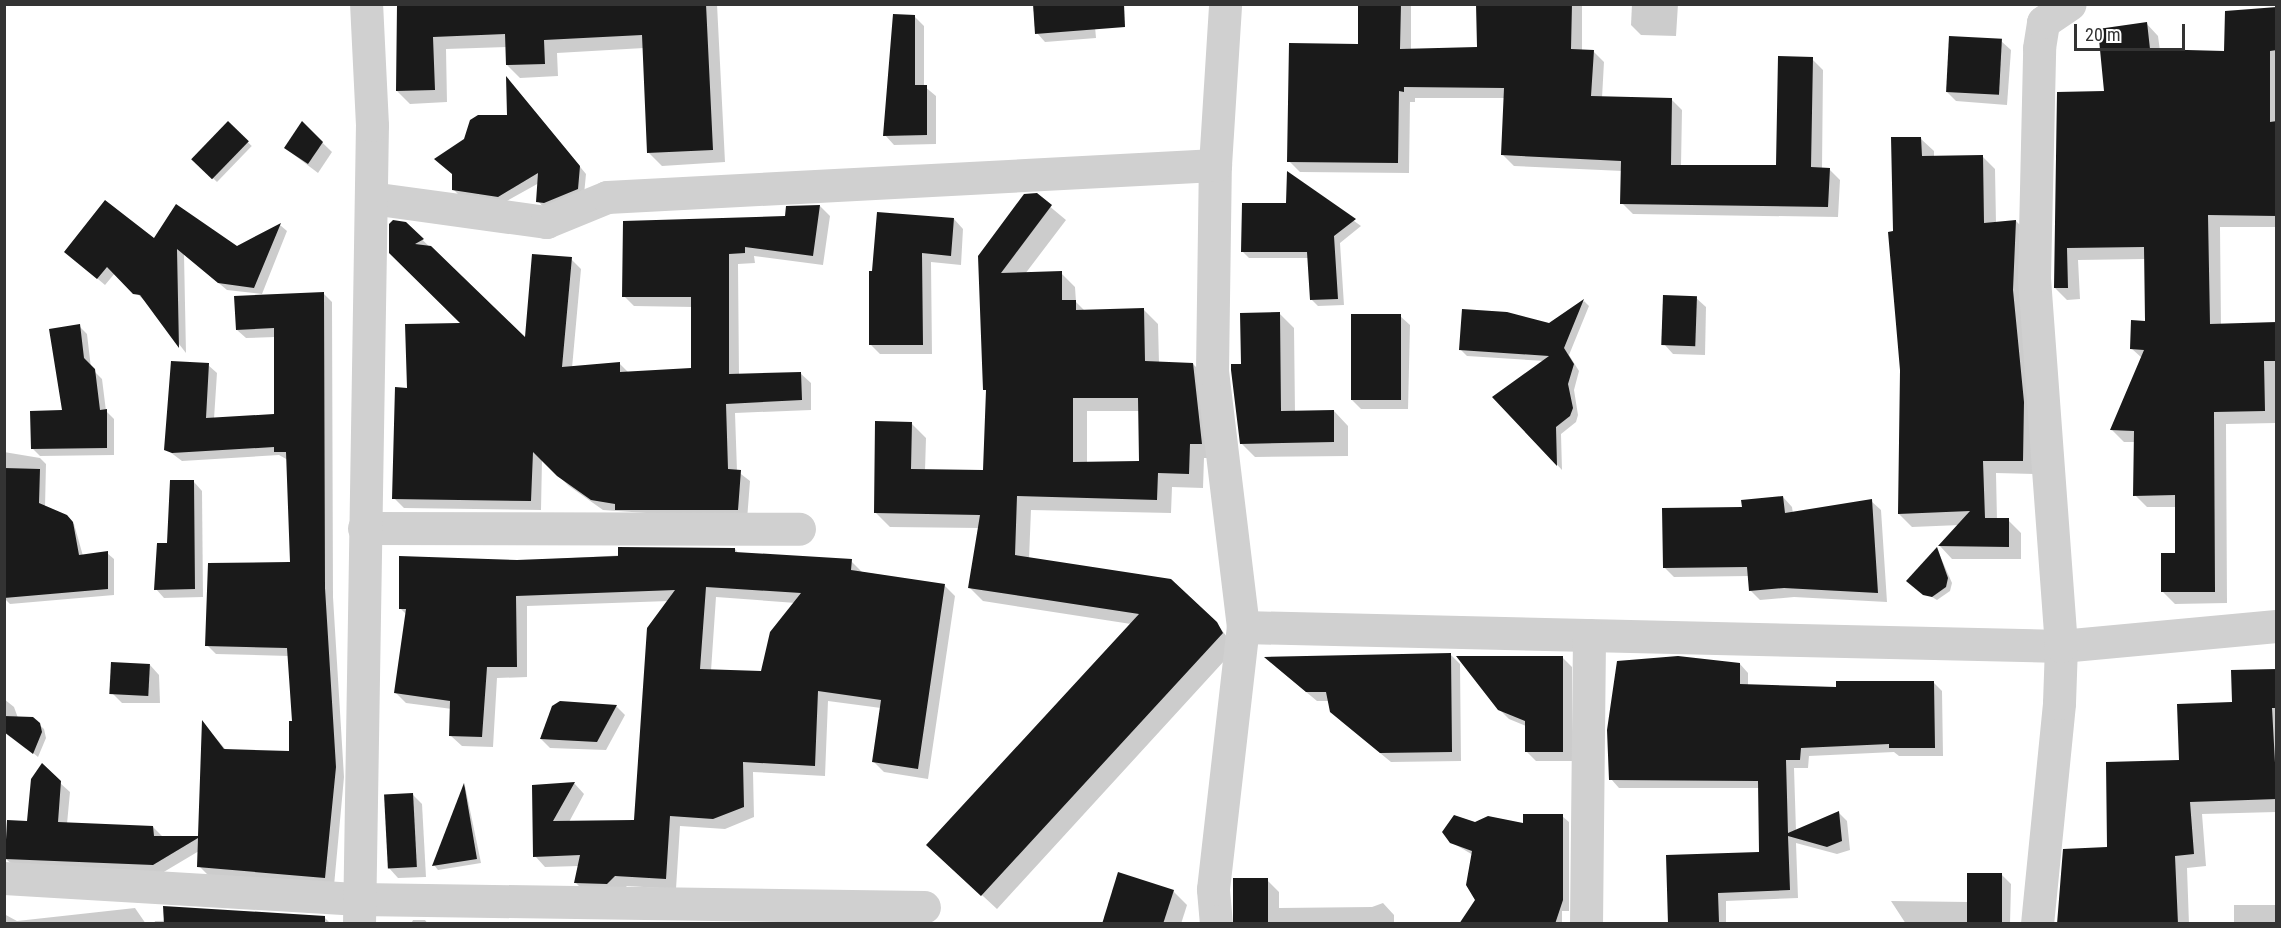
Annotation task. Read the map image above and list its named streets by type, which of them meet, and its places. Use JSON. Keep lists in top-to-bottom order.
{
  "scale_bar": "20 m"
}
